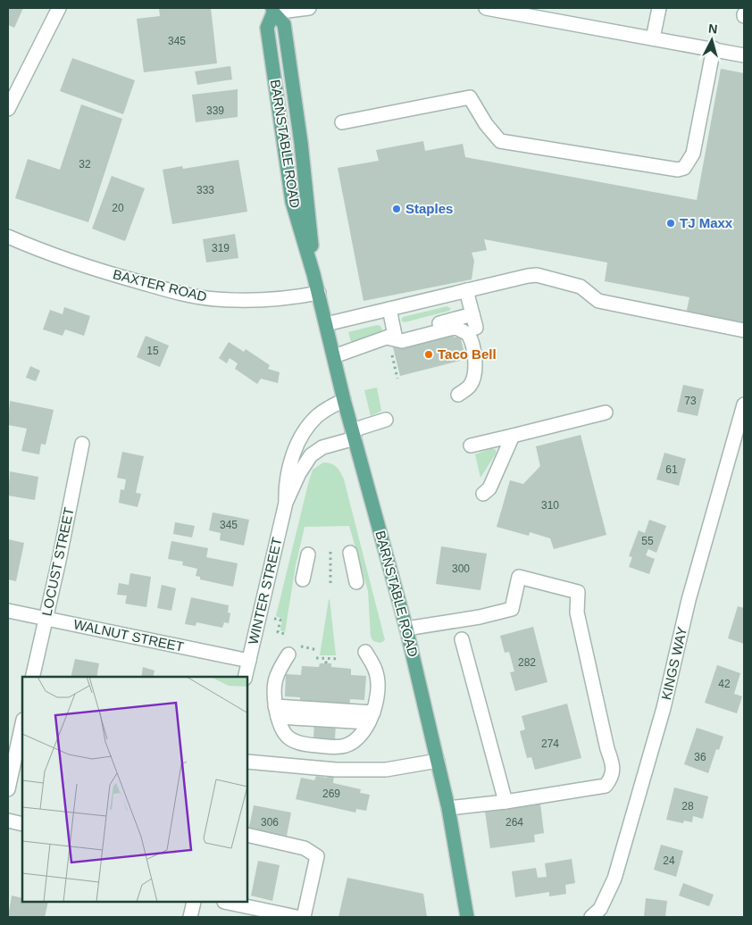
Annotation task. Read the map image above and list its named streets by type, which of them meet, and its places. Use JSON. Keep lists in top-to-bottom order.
{
  "streets": {
    "main road": ["BARNSTABLE ROAD"],
    "street": [
      "BAXTER ROAD",
      "LOCUST STREET",
      "WINTER STREET",
      "WALNUT STREET",
      "KINGS WAY"
    ]
  },
  "crossings": [
    ["BARNSTABLE ROAD", "BAXTER ROAD"],
    ["BARNSTABLE ROAD", "WINTER STREET"],
    ["LOCUST STREET", "WALNUT STREET"],
    ["WINTER STREET", "WALNUT STREET"]
  ],
  "places": ["Staples", "TJ Maxx", "Taco Bell"],
  "house_numbers": [
    "345",
    "339",
    "32",
    "333",
    "20",
    "319",
    "15",
    "73",
    "61",
    "310",
    "345",
    "55",
    "300",
    "282",
    "42",
    "274",
    "36",
    "269",
    "28",
    "306",
    "264",
    "24"
  ],
  "north": "top"
}
